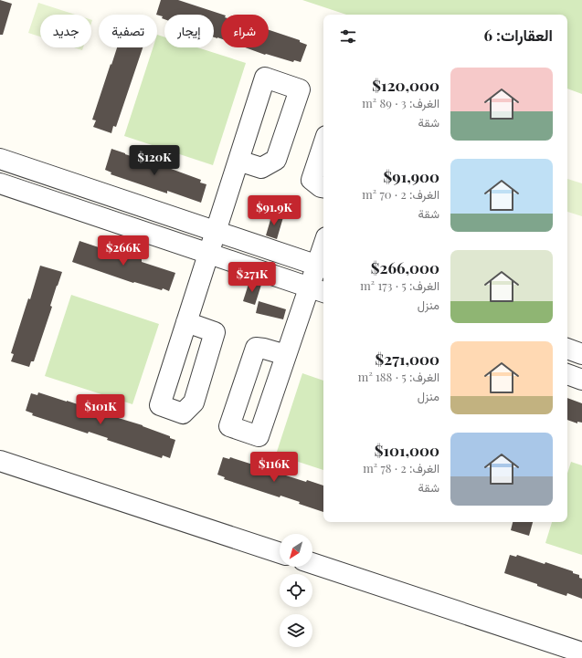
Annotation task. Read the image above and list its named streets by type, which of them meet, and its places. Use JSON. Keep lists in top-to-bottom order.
{
  "north": "bottom left",
  "page": {
    "chip": [
      "شراء",
      "إيجار",
      "تصفية",
      "جديد"
    ],
    "heading": "العقارات: 6",
    "list": [
      {
        "name": "$120,000",
        "note": "الغرف: 3 · 89 m² · شقة"
      },
      {
        "name": "$91,900",
        "note": "الغرف: 2 · 70 m² · شقة"
      },
      {
        "name": "$266,000",
        "note": "الغرف: 5 · 173 m² · منزل"
      },
      {
        "name": "$271,000",
        "note": "الغرف: 5 · 188 m² · منزل"
      },
      {
        "name": "$101,000",
        "note": "الغرف: 2 · 78 m² · شقة"
      }
    ],
    "price": [
      "$120K",
      "$91.9K",
      "$266K",
      "$271K",
      "$101K",
      "$116K"
    ]
  }
}
